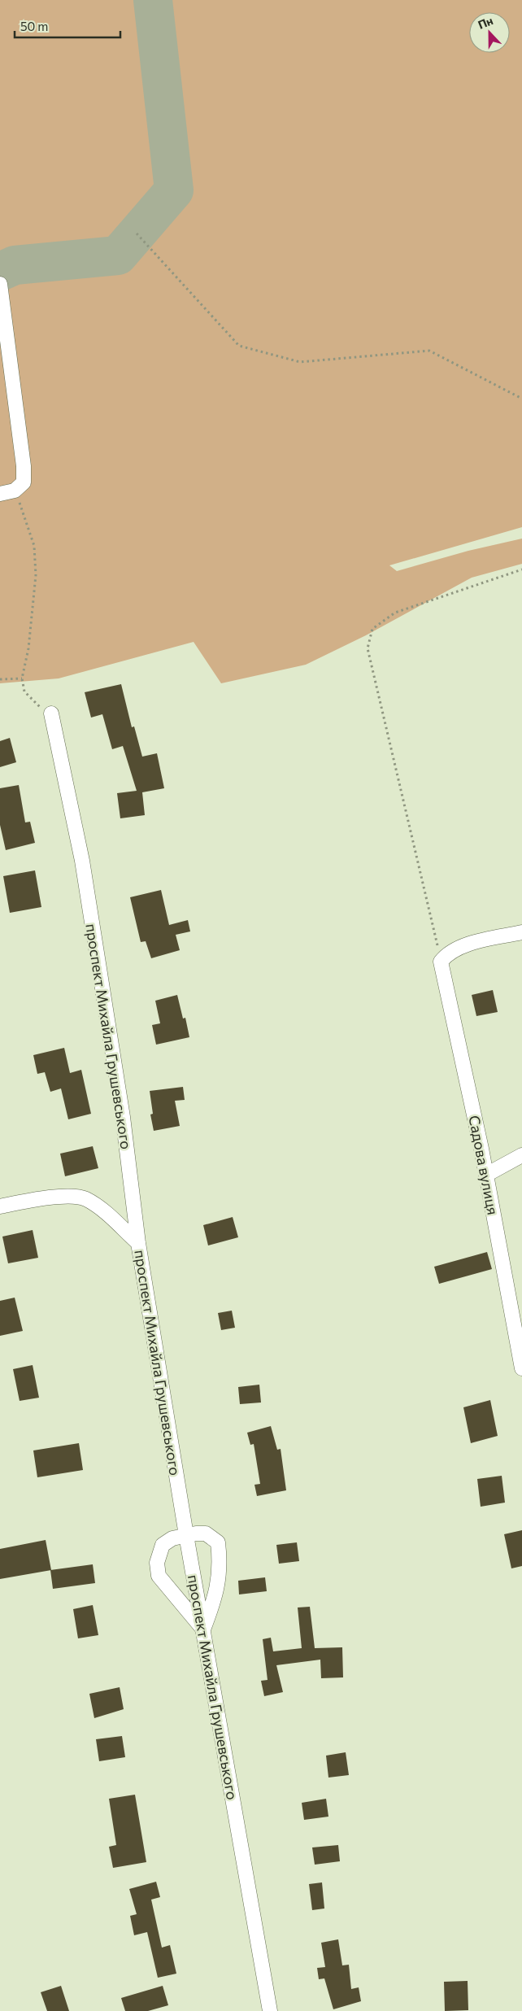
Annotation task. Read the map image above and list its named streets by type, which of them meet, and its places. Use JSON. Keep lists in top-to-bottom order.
{
  "streets": {
    "street": ["проспект Михайла Грушевського", "Садова вулиця"]
  },
  "scale_bar": "50 m",
  "north": "top"
}
